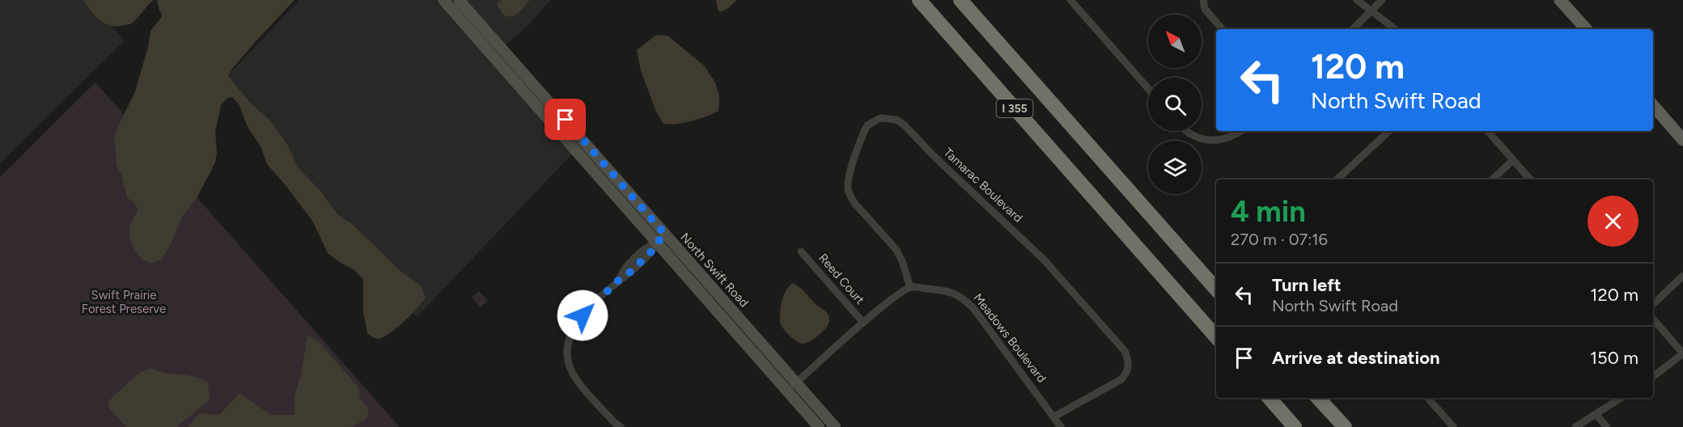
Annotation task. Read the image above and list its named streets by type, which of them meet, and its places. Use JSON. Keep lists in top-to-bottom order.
{
  "streets": {
    "highway": ["I 355"],
    "street": [
      "Tamarac Boulevard",
      "North Swift Road",
      "Reed Court",
      "Meadows Boulevard"
    ]
  },
  "crossings": [
    ["Tamarac Boulevard", "Meadows Boulevard"]
  ],
  "parks": ["Swift Prairie Forest Preserve"],
  "north": "top left",
  "page": {
    "turn": ["120 m", "North Swift Road"],
    "heading": ["4 min", "270 m · 07:16"],
    "list": [
      {
        "name": "Turn left",
        "note": "North Swift Road",
        "value": "120 m"
      },
      {
        "name": "Arrive at destination",
        "value": "150 m"
      }
    ]
  }
}
